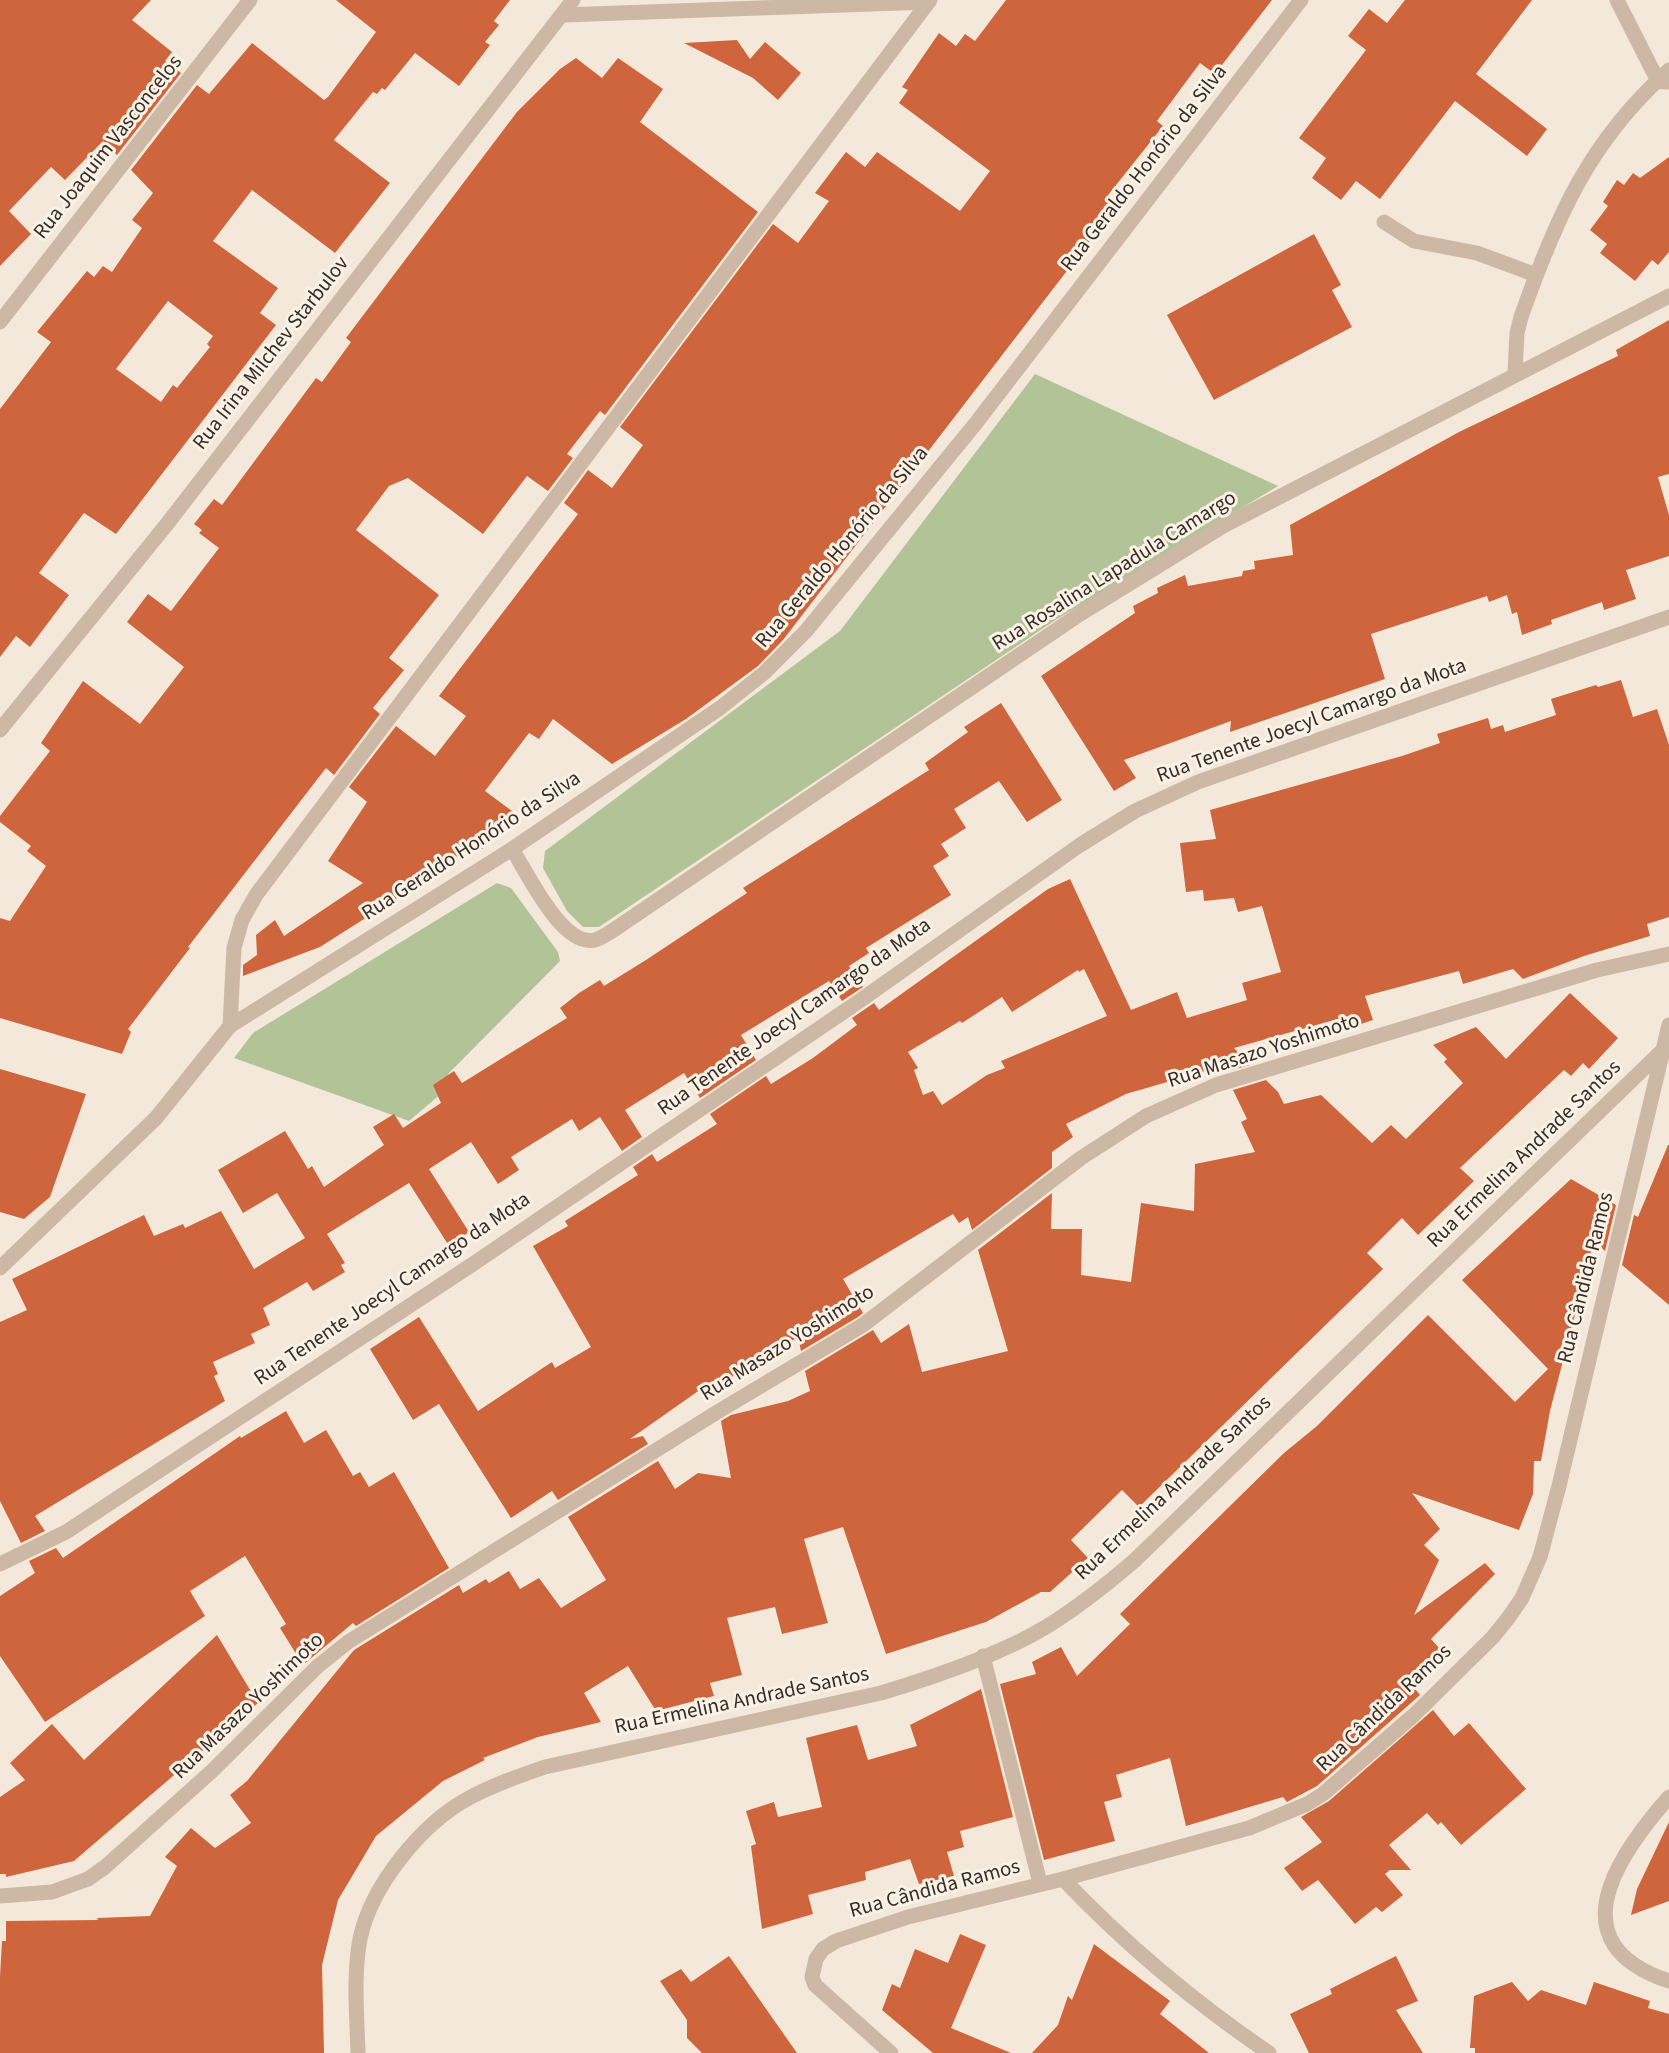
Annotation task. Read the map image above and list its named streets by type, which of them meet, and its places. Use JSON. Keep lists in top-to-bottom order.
{
  "streets": {
    "street": [
      "Rua Joaquim Vasconcelos",
      "Rua Geraldo Honório da Silva",
      "Rua Irina Milchev Starbulov",
      "Rua Rosalina Lapadula Camargo",
      "Rua Tenente Joecyl Camargo da Mota",
      "Rua Masazo Yoshimoto",
      "Rua Ermelina Andrade Santos",
      "Rua Cândida Ramos"
    ]
  },
  "crossings": [
    ["Rua Geraldo Honório da Silva", "Rua Rosalina Lapadula Camargo"],
    ["Rua Ermelina Andrade Santos", "Rua Cândida Ramos"]
  ]
}
